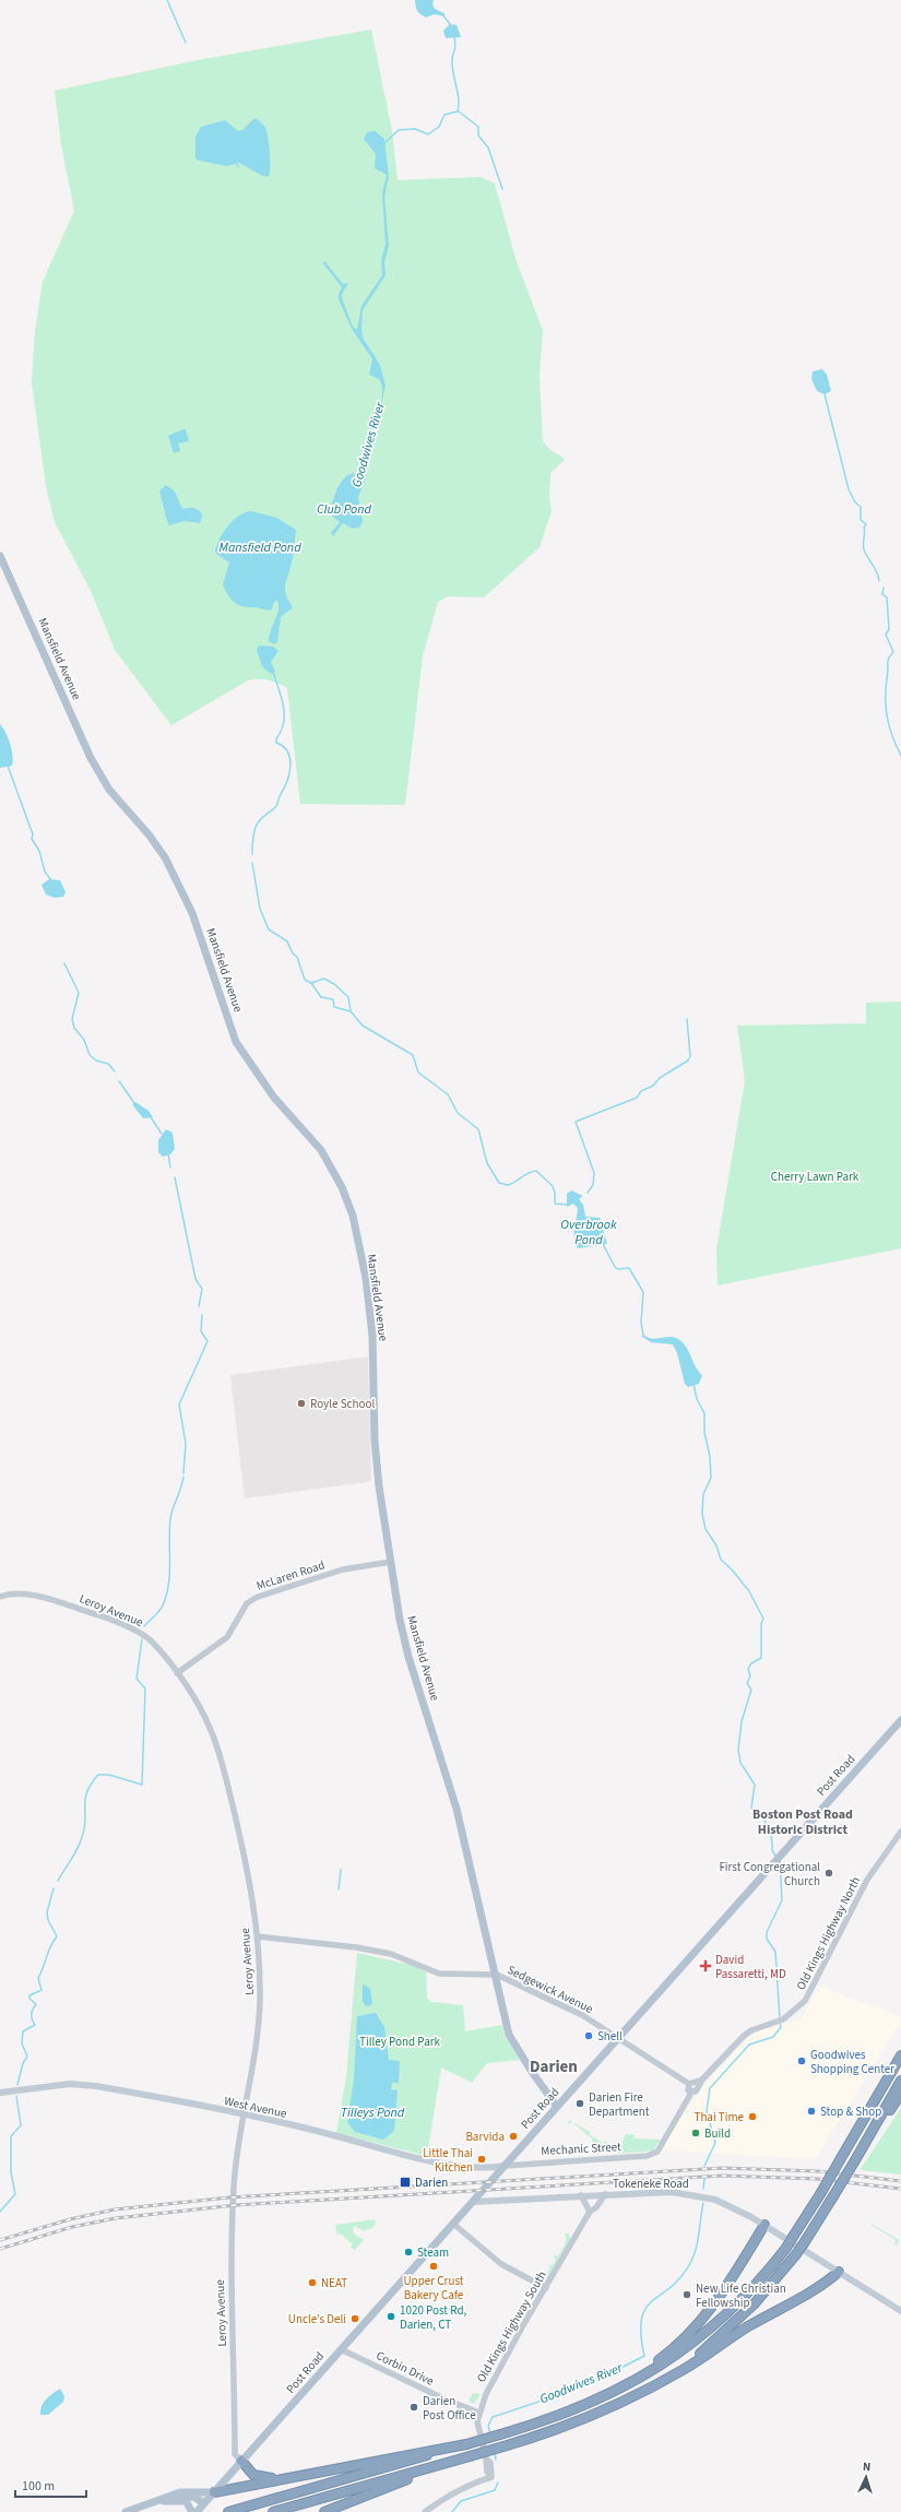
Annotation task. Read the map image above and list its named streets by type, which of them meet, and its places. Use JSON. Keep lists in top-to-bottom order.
{
  "streets": {
    "main road": [
      "Mansfield Avenue",
      "Post Road",
      "West Avenue",
      "Tokeneke Road"
    ],
    "street": [
      "McLaren Road",
      "Leroy Avenue",
      "Old Kings Highway North",
      "Sedgewick Avenue",
      "Mechanic Street",
      "Old Kings Highway South",
      "Corbin Drive"
    ]
  },
  "crossings": [
    ["Mansfield Avenue", "McLaren Road"],
    ["Mansfield Avenue", "Post Road"],
    ["Mansfield Avenue", "Sedgewick Avenue"],
    ["McLaren Road", "Leroy Avenue"],
    ["Leroy Avenue", "Post Road"],
    ["Leroy Avenue", "Sedgewick Avenue"],
    ["Leroy Avenue", "West Avenue"],
    ["Post Road", "Sedgewick Avenue"],
    ["Post Road", "West Avenue"],
    ["Post Road", "Mechanic Street"],
    ["Post Road", "Tokeneke Road"],
    ["Post Road", "Corbin Drive"],
    ["Old Kings Highway North", "Sedgewick Avenue"],
    ["Old Kings Highway North", "Mechanic Street"],
    ["Sedgewick Avenue", "Mechanic Street"],
    ["West Avenue", "Mechanic Street"],
    ["Tokeneke Road", "Old Kings Highway South"],
    ["Old Kings Highway South", "Corbin Drive"]
  ],
  "districts": ["Boston Post Road Historic District", "Darien"],
  "water": [
    "Goodwives River",
    "Club Pond",
    "Mansfield Pond",
    "Overbrook Pond",
    "Tilleys Pond"
  ],
  "parks": ["Cherry Lawn Park", "Tilley Pond Park"],
  "places": {
    "other": [
      "Royle School",
      "First Congregational Church",
      "Shell",
      "Goodwives Shopping Center",
      "Darien Fire Department",
      "Stop & Shop",
      "Thai Time",
      "Build",
      "Barvida",
      "Little Thai Kitchen",
      "Steam",
      "Upper Crust Bakery Cafe",
      "NEAT",
      "New Life Christian Fellowship",
      "1020 Post Rd, Darien, CT",
      "Uncle’s Deli",
      "Darien Post Office"
    ],
    "health": ["David Passaretti, MD"],
    "transit": ["Darien"]
  },
  "scale_bar": "100 m",
  "north": "top"
}
